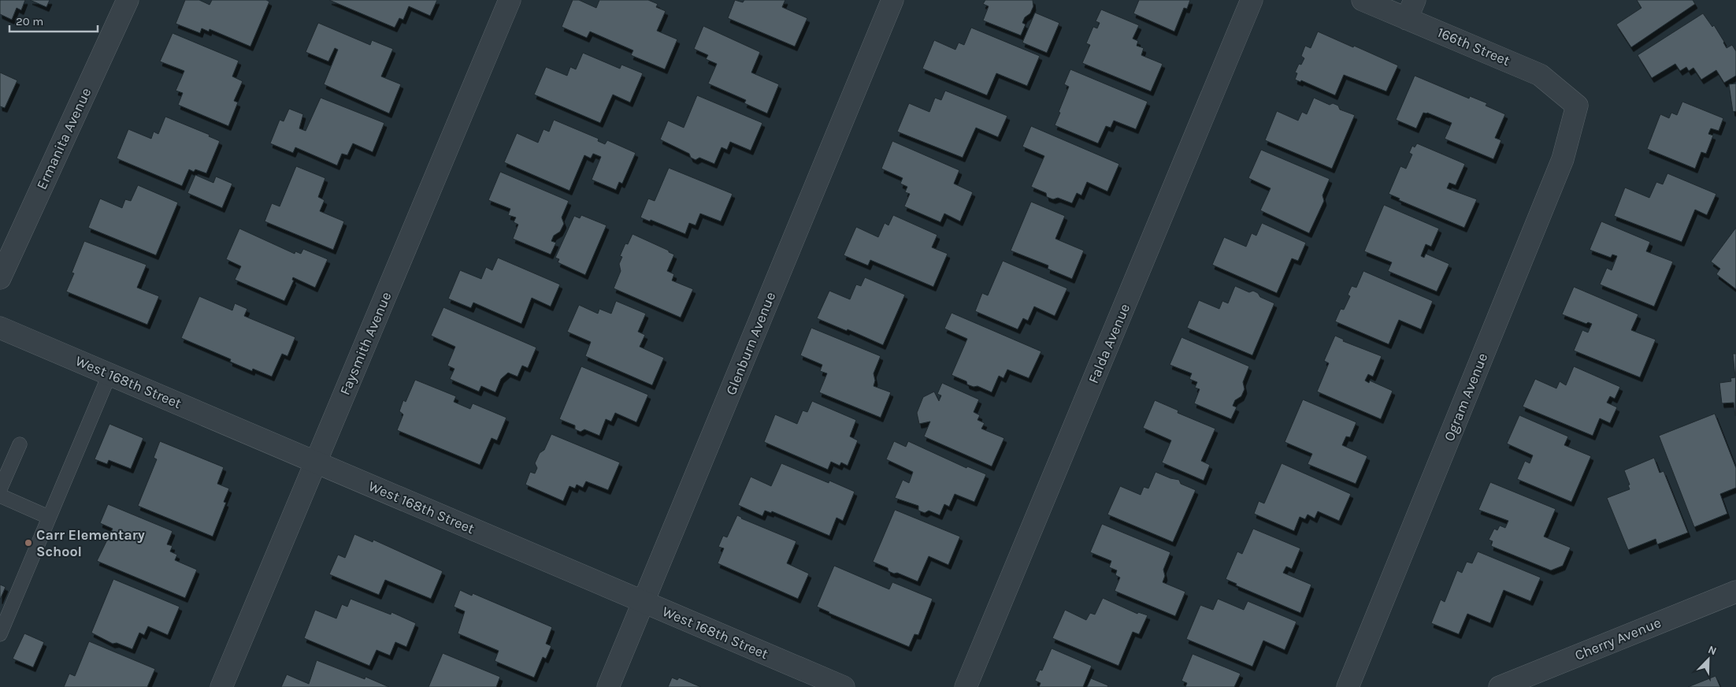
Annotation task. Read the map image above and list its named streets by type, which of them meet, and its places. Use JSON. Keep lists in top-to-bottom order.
{
  "streets": {
    "street": [
      "166th Street",
      "Ermanita Avenue",
      "Faysmith Avenue",
      "Glenburn Avenue",
      "Falda Avenue",
      "West 168th Street",
      "Ogram Avenue",
      "Cherry Avenue"
    ]
  },
  "crossings": [
    ["166th Street", "Ogram Avenue"],
    ["Faysmith Avenue", "West 168th Street"],
    ["Glenburn Avenue", "West 168th Street"]
  ],
  "places": ["Carr Elementary School"],
  "scale_bar": "20 m",
  "north": "top right"
}
